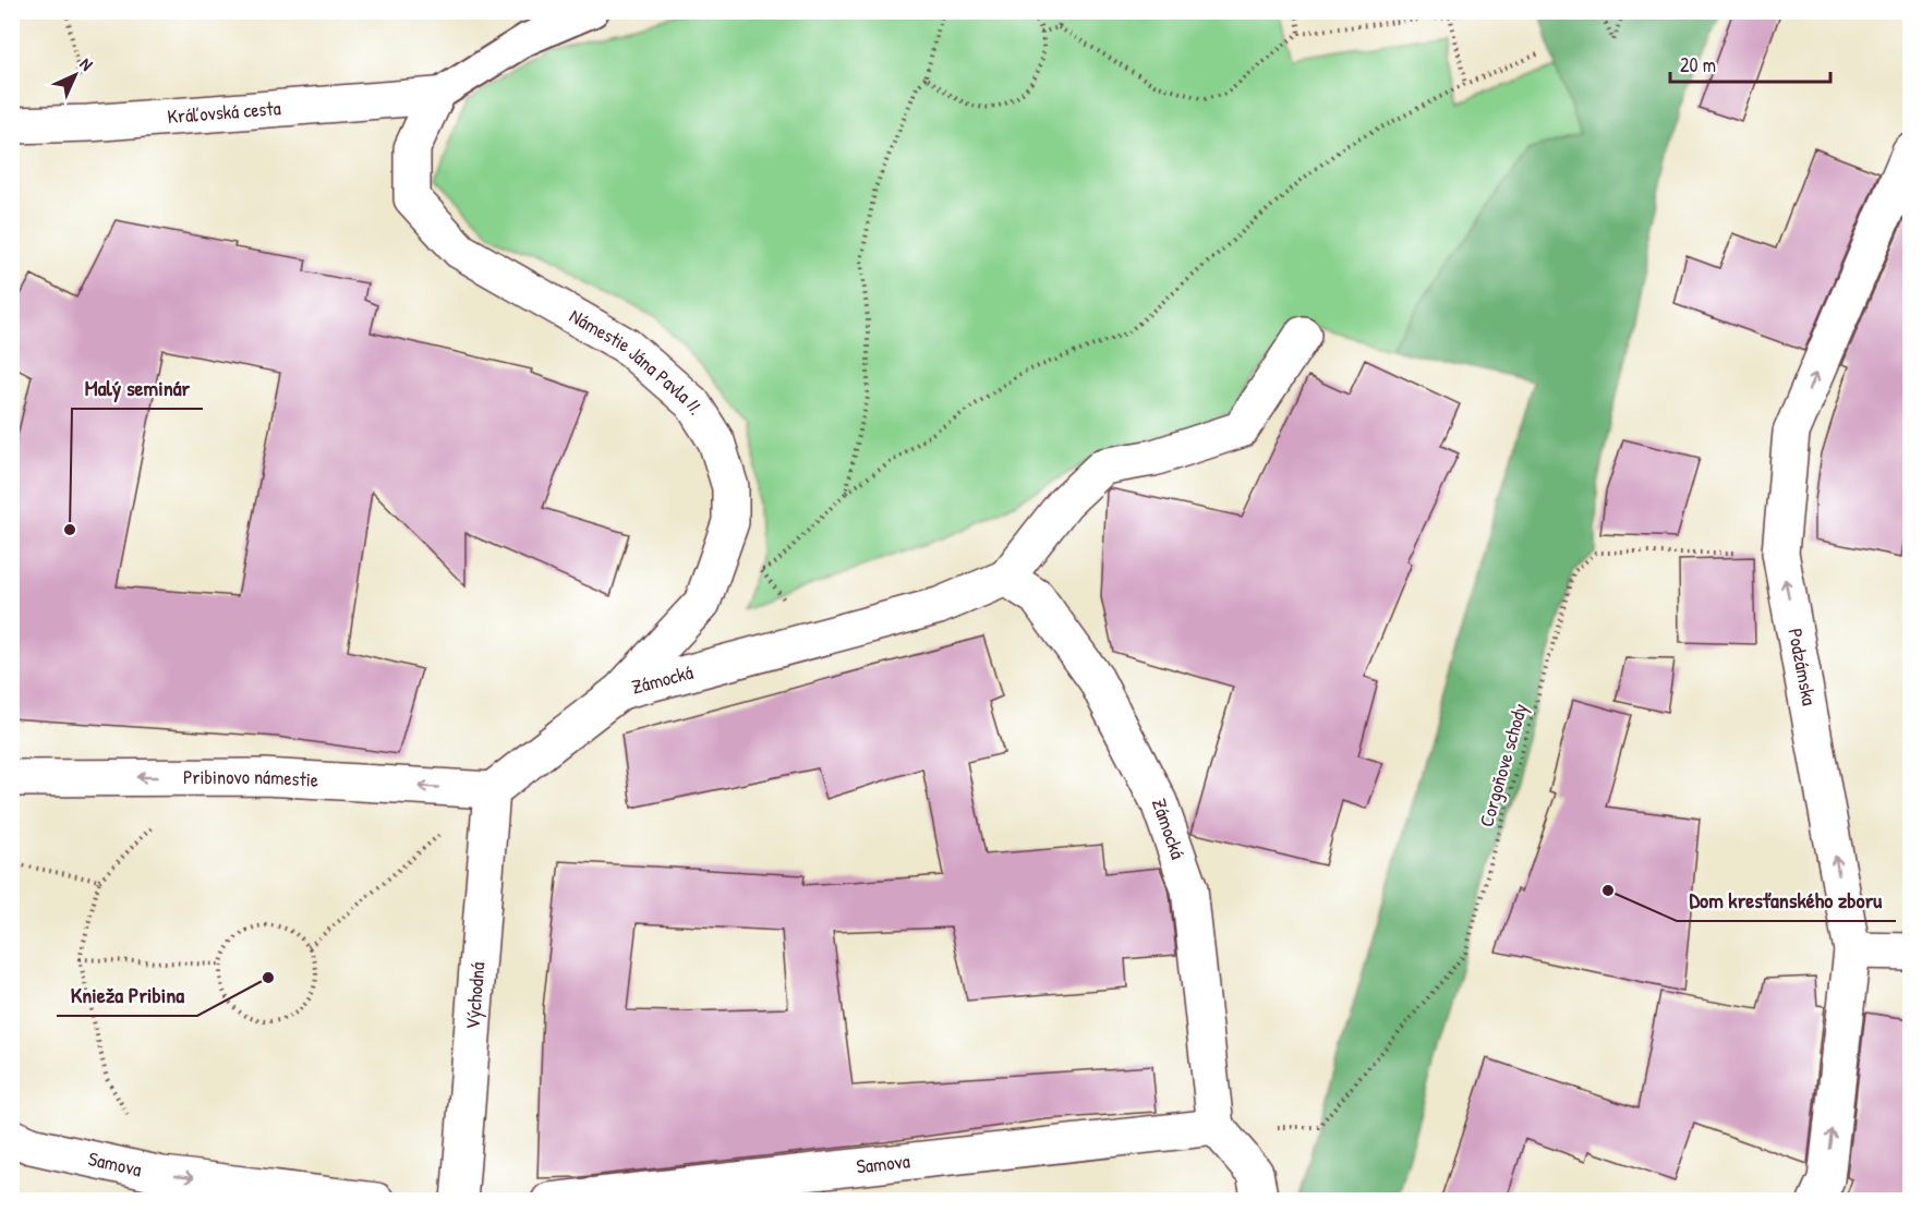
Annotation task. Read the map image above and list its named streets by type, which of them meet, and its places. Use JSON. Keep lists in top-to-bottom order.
{
  "streets": {
    "street": [
      "Kráľovská cesta",
      "Námestie Jána Pavla II.",
      "Podzámska",
      "Zámocká",
      "Pribinovo námestie",
      "Východná",
      "Samova"
    ],
    "path": ["Corgoňove schody"]
  },
  "crossings": [
    ["Kráľovská cesta", "Námestie Jána Pavla II."],
    ["Námestie Jána Pavla II.", "Zámocká"],
    ["Námestie Jána Pavla II.", "Pribinovo námestie"],
    ["Námestie Jána Pavla II.", "Východná"],
    ["Podzámska", "Corgoňove schody"],
    ["Zámocká", "Samova"],
    ["Pribinovo námestie", "Východná"]
  ],
  "one_way": ["Podzámska", "Pribinovo námestie"],
  "places": ["Malý seminár", "Dom kresťanského zboru", "Knieža Pribina"],
  "scale_bar": "20 m",
  "north": "top right"
}
